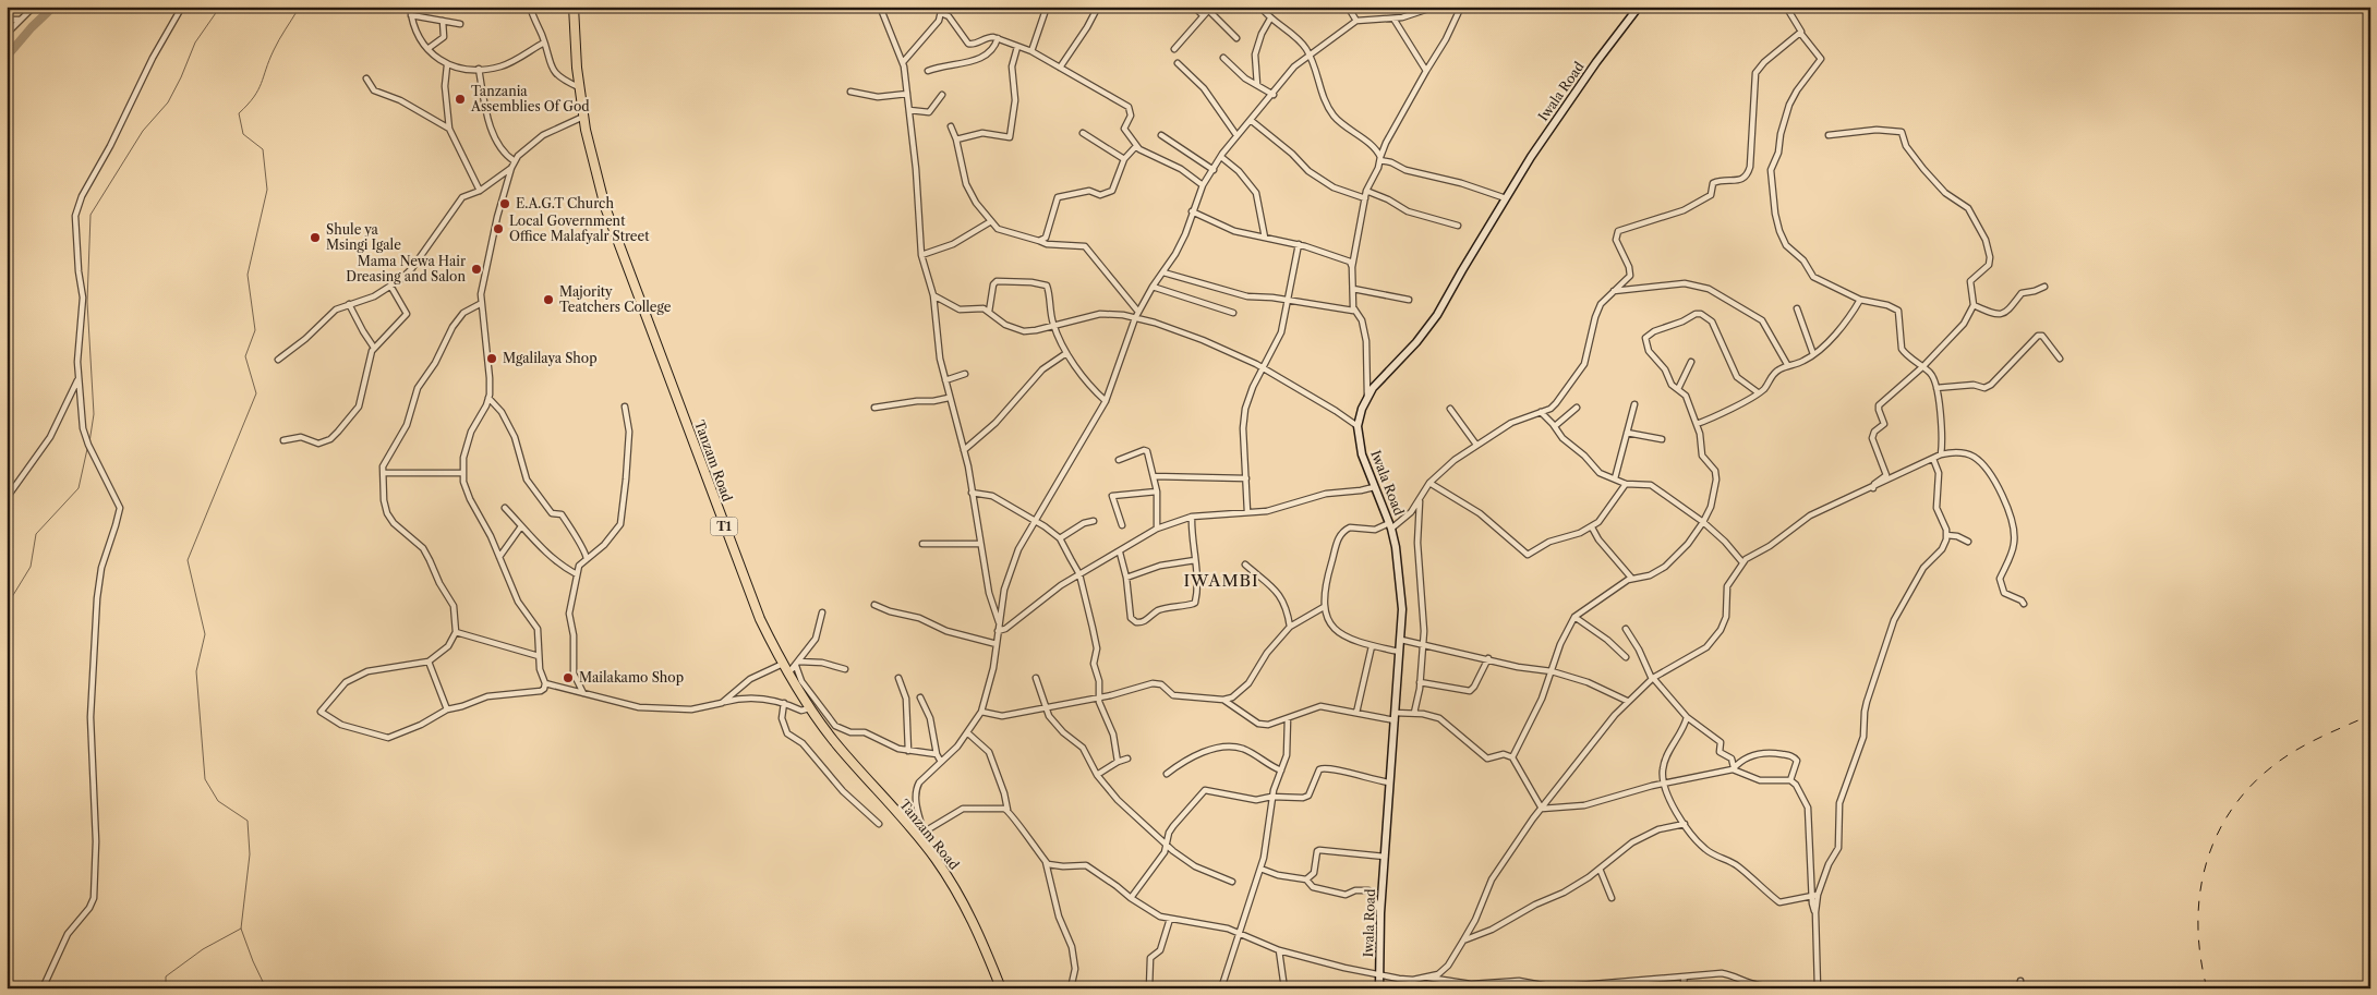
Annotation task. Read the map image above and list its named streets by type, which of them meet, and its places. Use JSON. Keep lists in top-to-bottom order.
{
  "streets": {
    "highway": ["Tanzam Road", "T1"],
    "street": ["Iwala Road"]
  },
  "districts": ["IWAMBI"],
  "places": [
    "Tanzania Assemblies Of God",
    "E.A.G.T Church",
    "Local Government Office Malafyalr Street",
    "Shule ya Msingi Igale",
    "Mama Newa Hair Dreasing and Salon",
    "Majority Teatchers College",
    "Mgalilaya Shop",
    "Mailakamo Shop"
  ]
}
